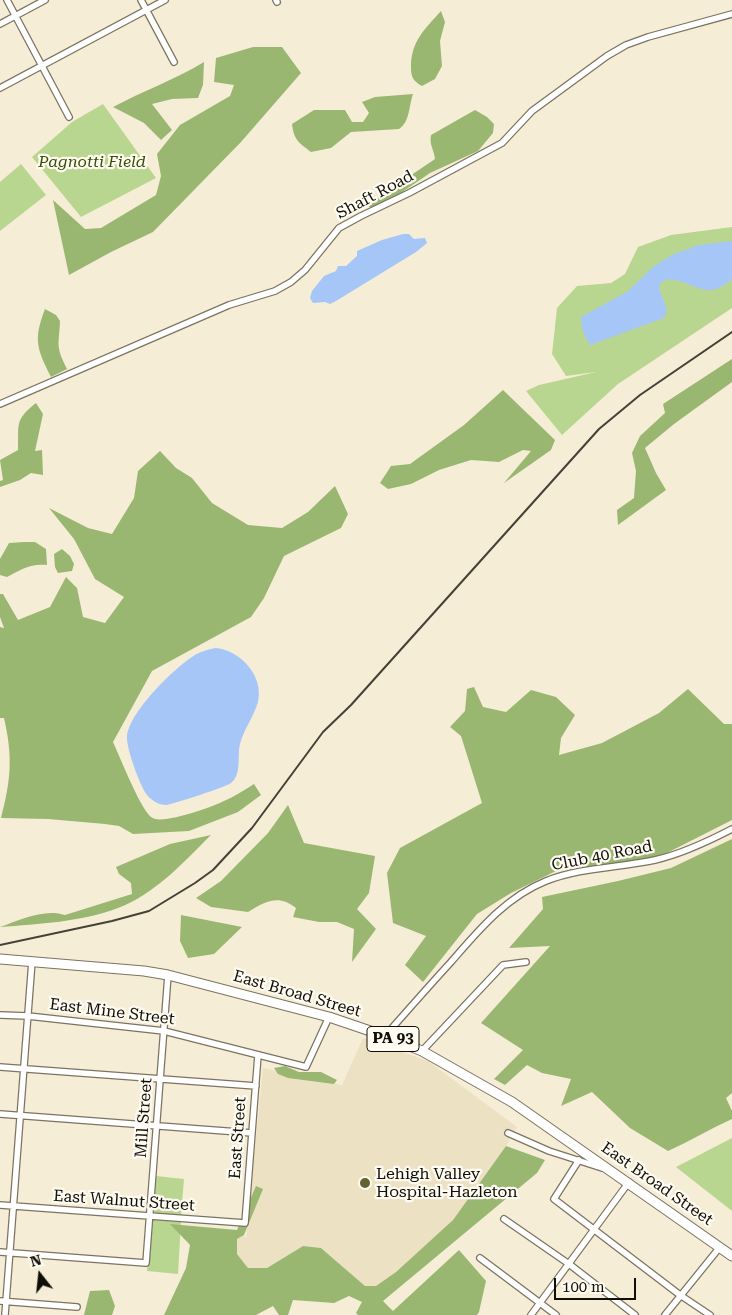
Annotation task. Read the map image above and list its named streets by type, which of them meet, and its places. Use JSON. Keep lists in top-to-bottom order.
{
  "streets": {
    "highway": ["East Broad Street", "PA 93"],
    "street": [
      "Shaft Road",
      "Club 40 Road",
      "East Mine Street",
      "Mill Street",
      "East Street",
      "East Walnut Street"
    ]
  },
  "crossings": [
    ["Club 40 Road", "East Broad Street"],
    ["East Broad Street", "East Mine Street"],
    ["East Broad Street", "Mill Street"],
    ["East Mine Street", "Mill Street"],
    ["East Mine Street", "East Street"],
    ["Mill Street", "East Walnut Street"],
    ["East Street", "East Walnut Street"]
  ],
  "parks": ["Pagnotti Field"],
  "places": ["Lehigh Valley Hospital-Hazleton"],
  "scale_bar": "100 m",
  "north": "top"
}
